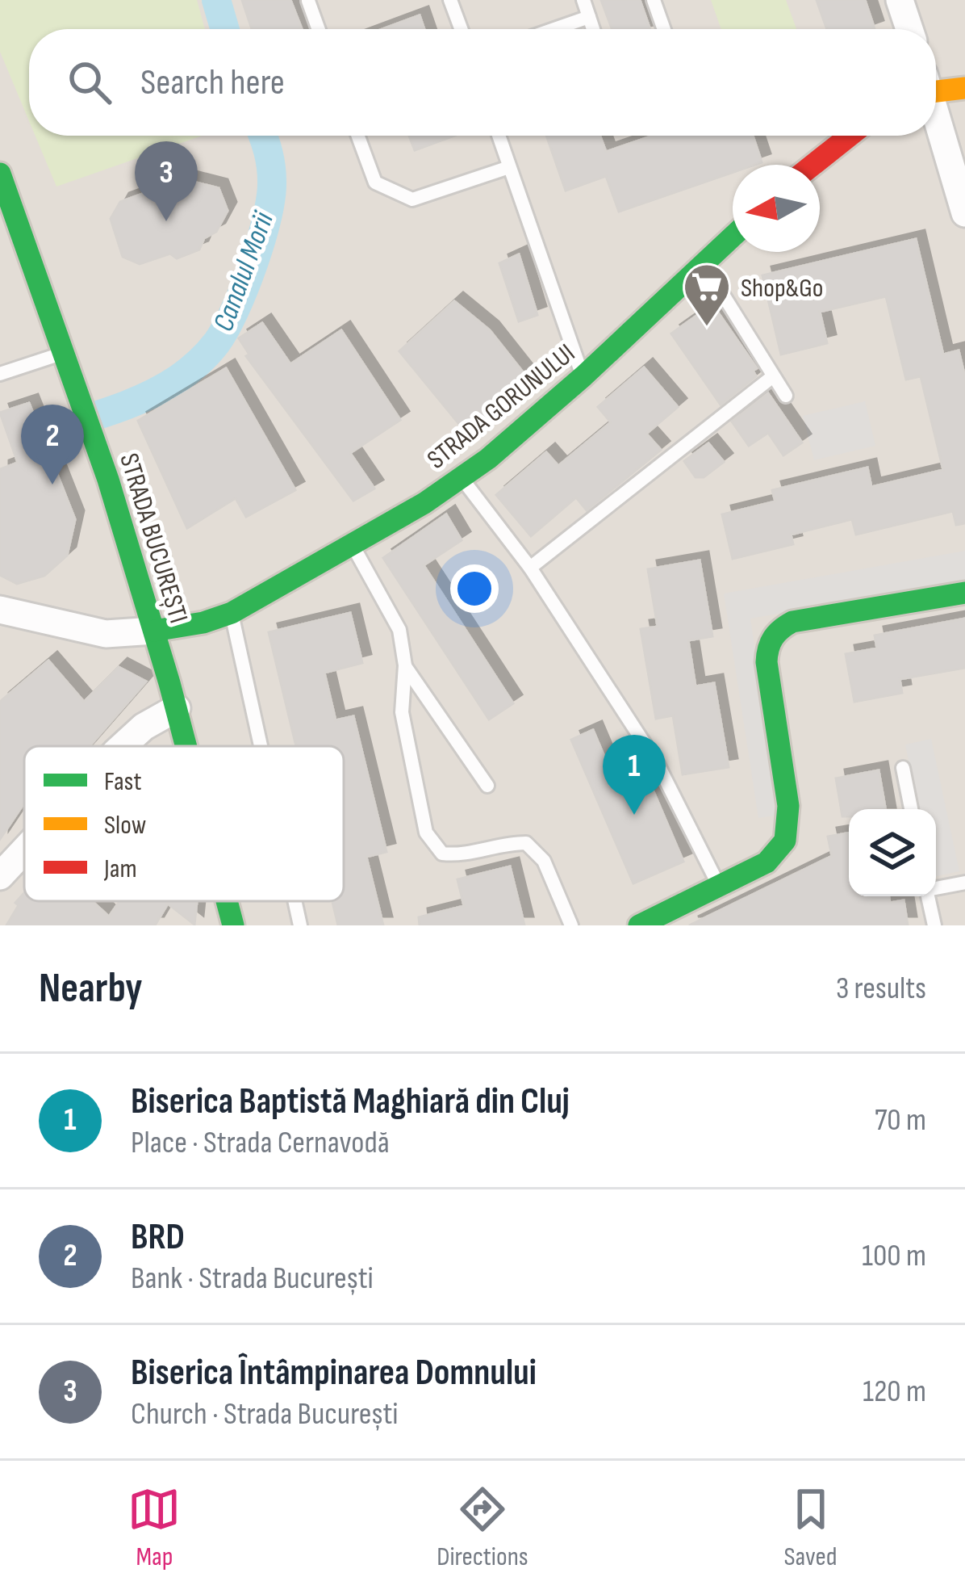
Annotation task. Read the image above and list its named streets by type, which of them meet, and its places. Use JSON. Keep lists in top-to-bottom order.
{
  "streets": {
    "street": ["STRADA GORUNULUI", "STRADA BUCUREȘTI"]
  },
  "crossings": [
    ["STRADA GORUNULUI", "STRADA BUCUREȘTI"]
  ],
  "water": ["Canalul Morii"],
  "places": {
    "supermarket": ["Shop&Go"]
  },
  "legend": ["Fast", "Slow", "Jam"],
  "north": "left",
  "page": {
    "search": "Search here",
    "pins": ["3", "2", "1"],
    "heading": ["Nearby", "3 results"],
    "list": [
      {
        "mark": "1",
        "name": "Biserica Baptistă Maghiară din Cluj",
        "note": "Place · Strada Cernavodă",
        "value": "70 m"
      },
      {
        "mark": "2",
        "name": "BRD",
        "note": "Bank · Strada București",
        "value": "100 m"
      },
      {
        "mark": "3",
        "name": "Biserica Întâmpinarea Domnului",
        "note": "Church · Strada București",
        "value": "120 m"
      }
    ],
    "nav": ["Map", "Directions", "Saved"]
  }
}
